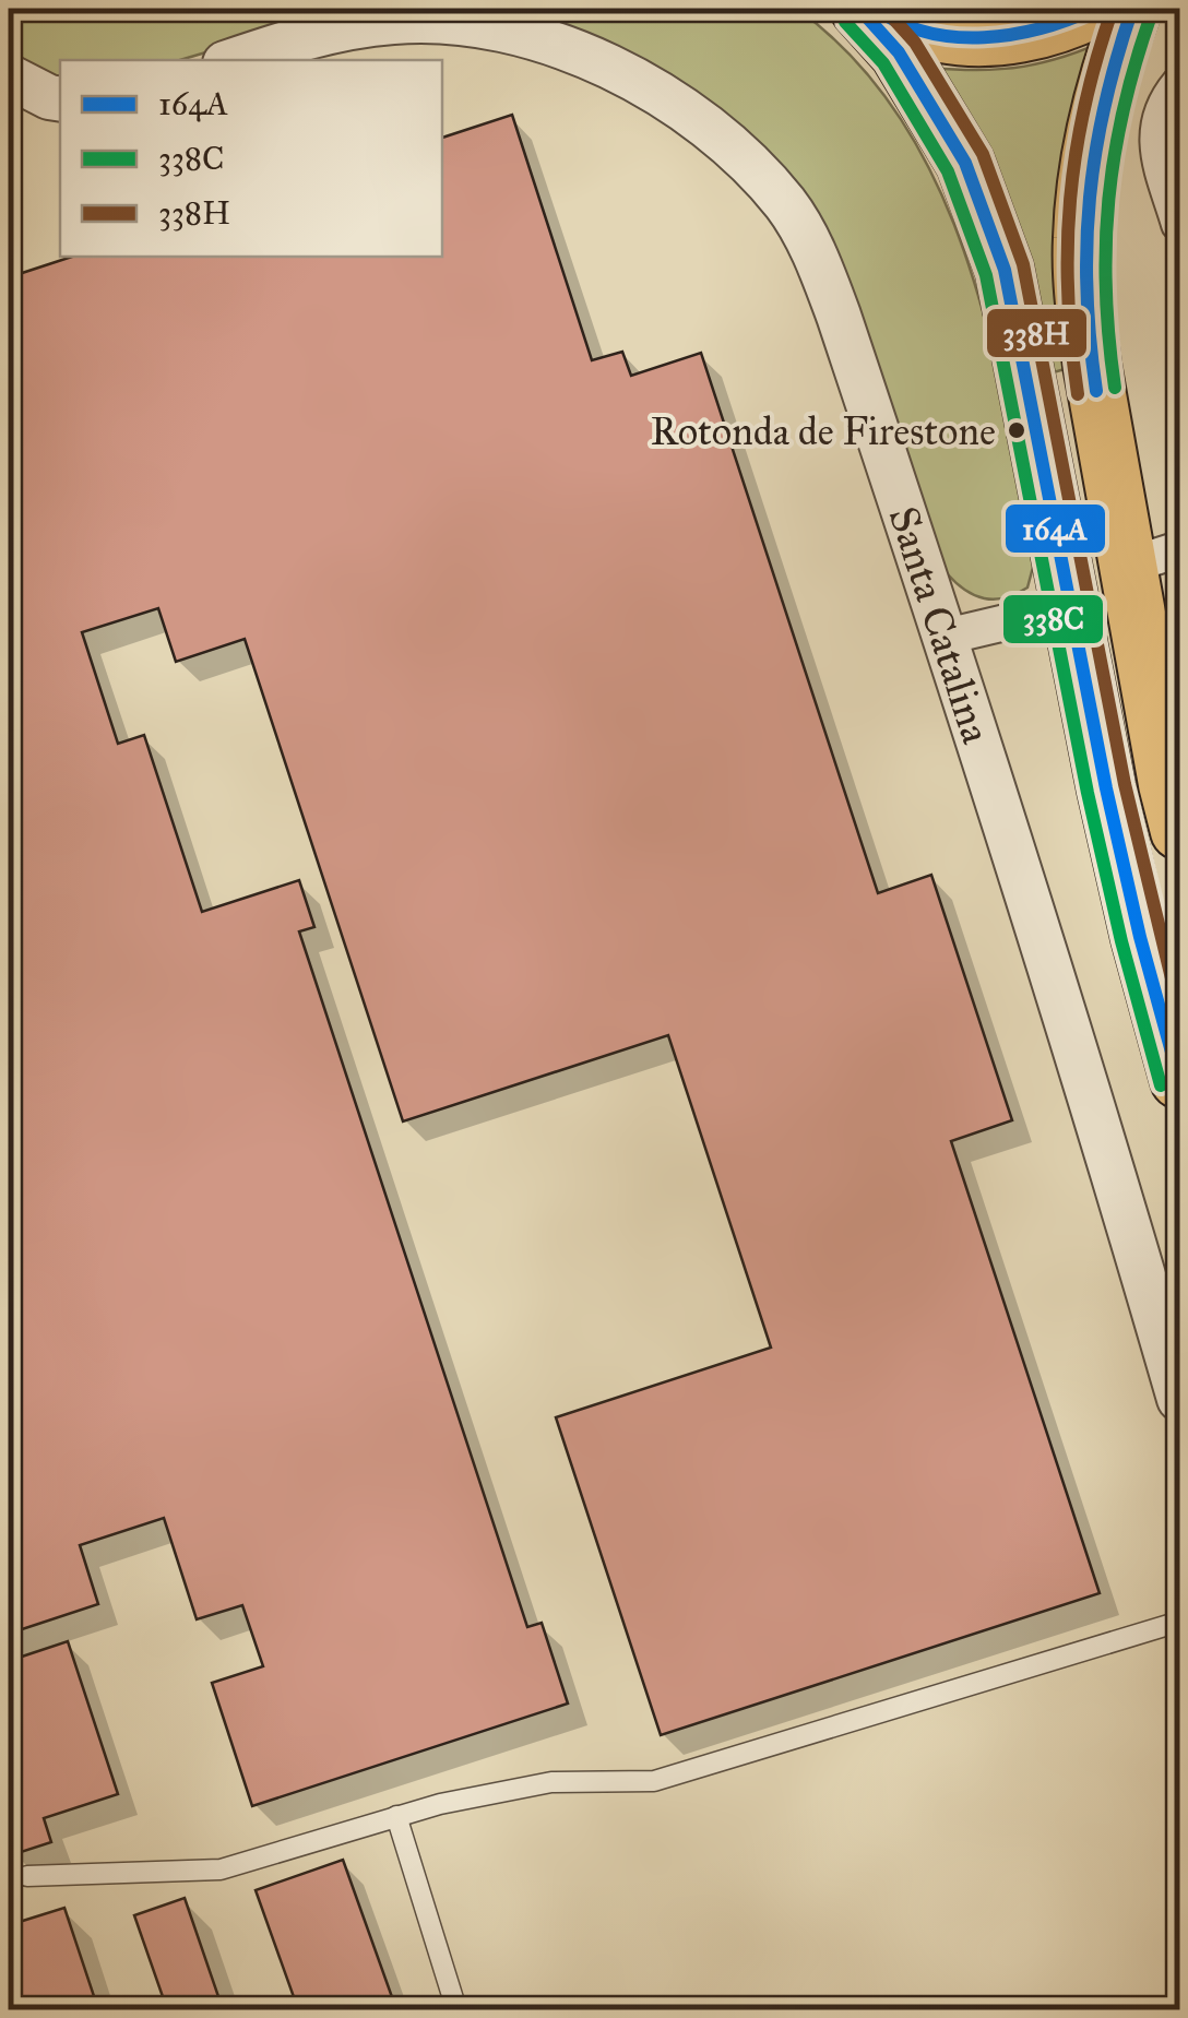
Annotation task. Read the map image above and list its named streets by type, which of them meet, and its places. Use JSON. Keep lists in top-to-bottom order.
{
  "streets": {
    "street": ["Santa Catalina"]
  },
  "places": ["Rotonda de Firestone"],
  "lines": ["transit line 164A", "transit line 338H", "transit line 338C"],
  "legend": ["164A", "338C", "338H"]
}
